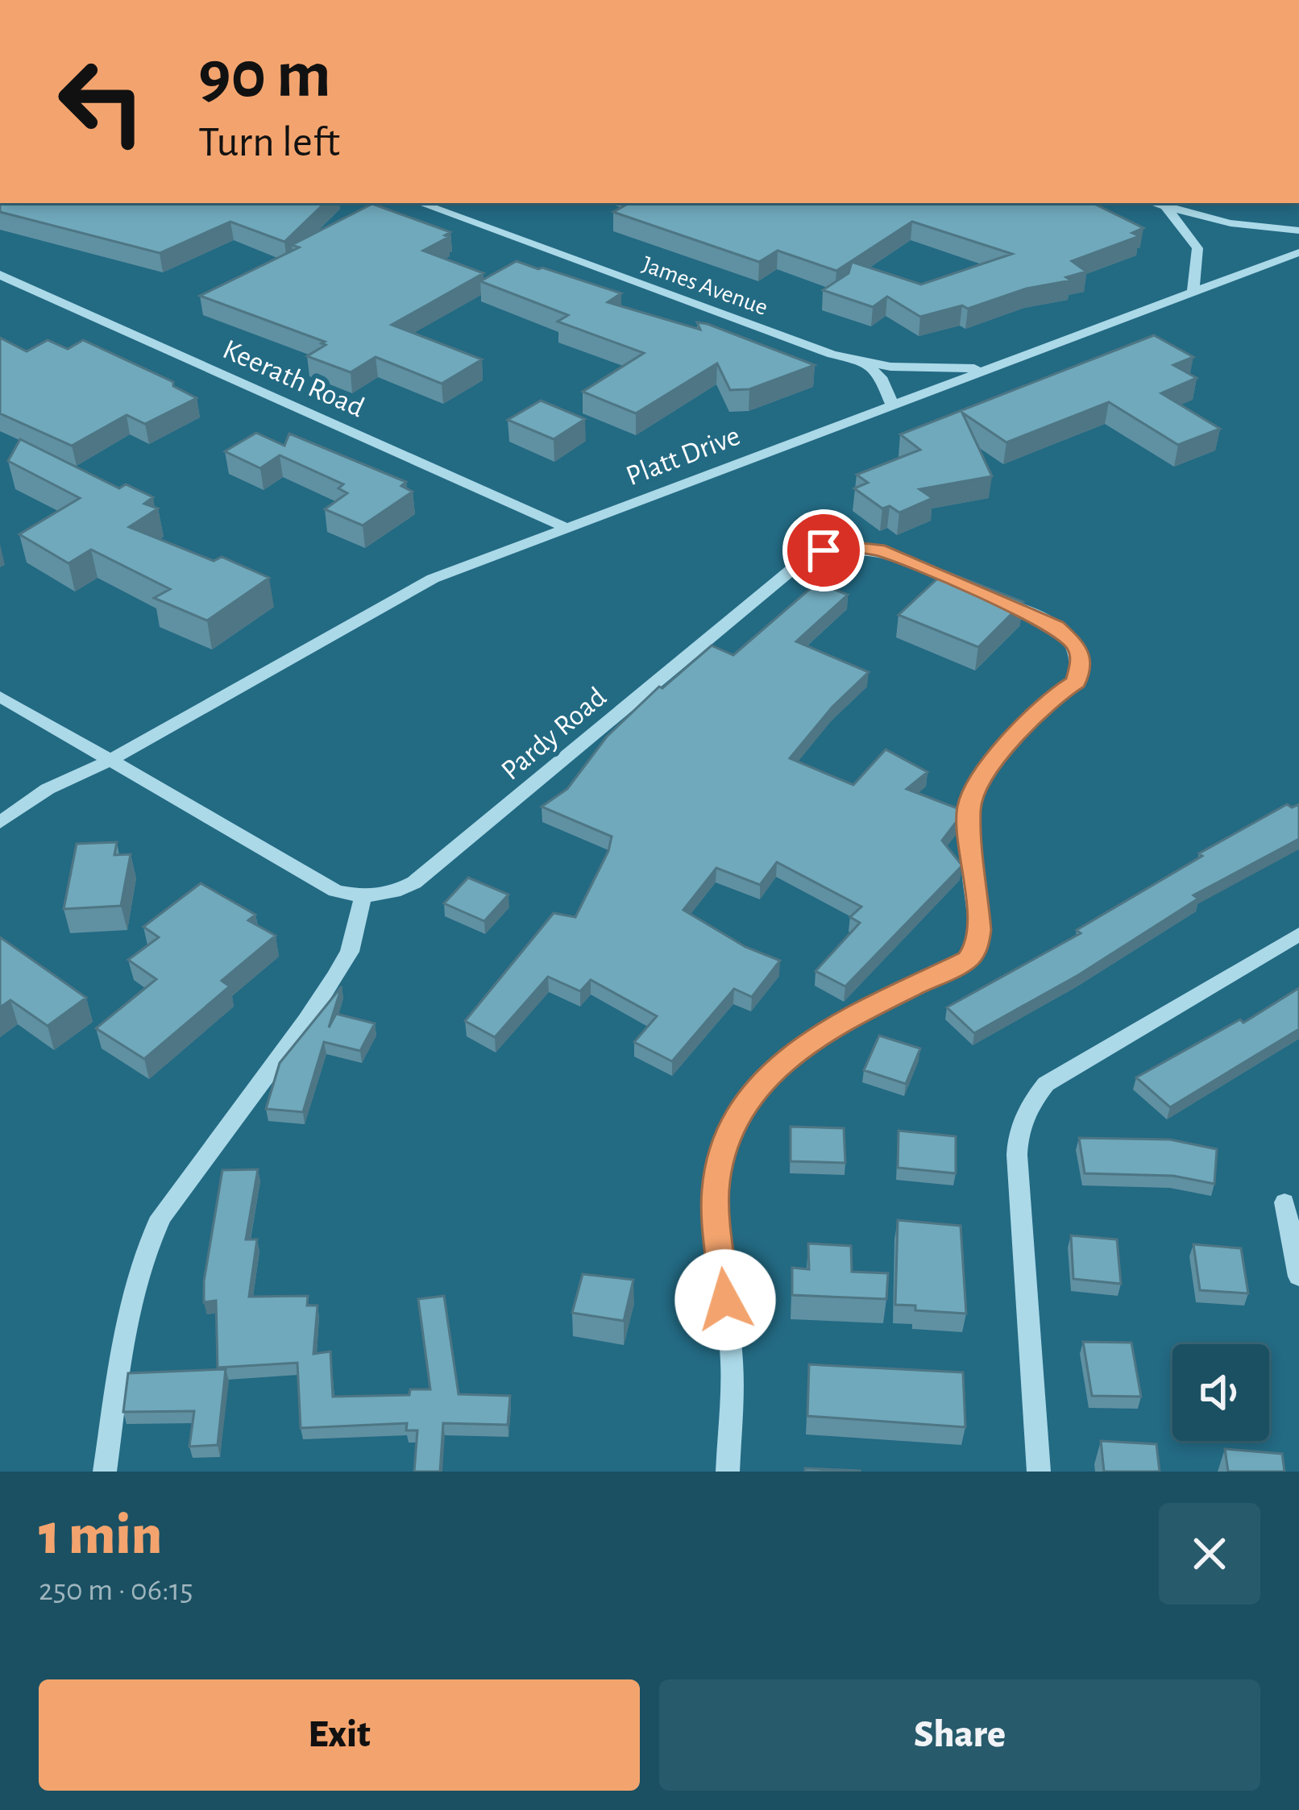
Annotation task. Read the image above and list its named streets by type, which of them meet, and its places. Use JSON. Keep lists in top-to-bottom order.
{
  "streets": {
    "street": [
      "James Avenue",
      "Keerath Road",
      "Platt Drive",
      "Pardy Road"
    ]
  },
  "crossings": [
    ["James Avenue", "Platt Drive"],
    ["Keerath Road", "Platt Drive"]
  ],
  "page": {
    "turn": ["90 m", "Turn left"],
    "heading": ["1 min", "250 m · 06:15"],
    "buttons": ["Exit", "Share"]
  }
}
